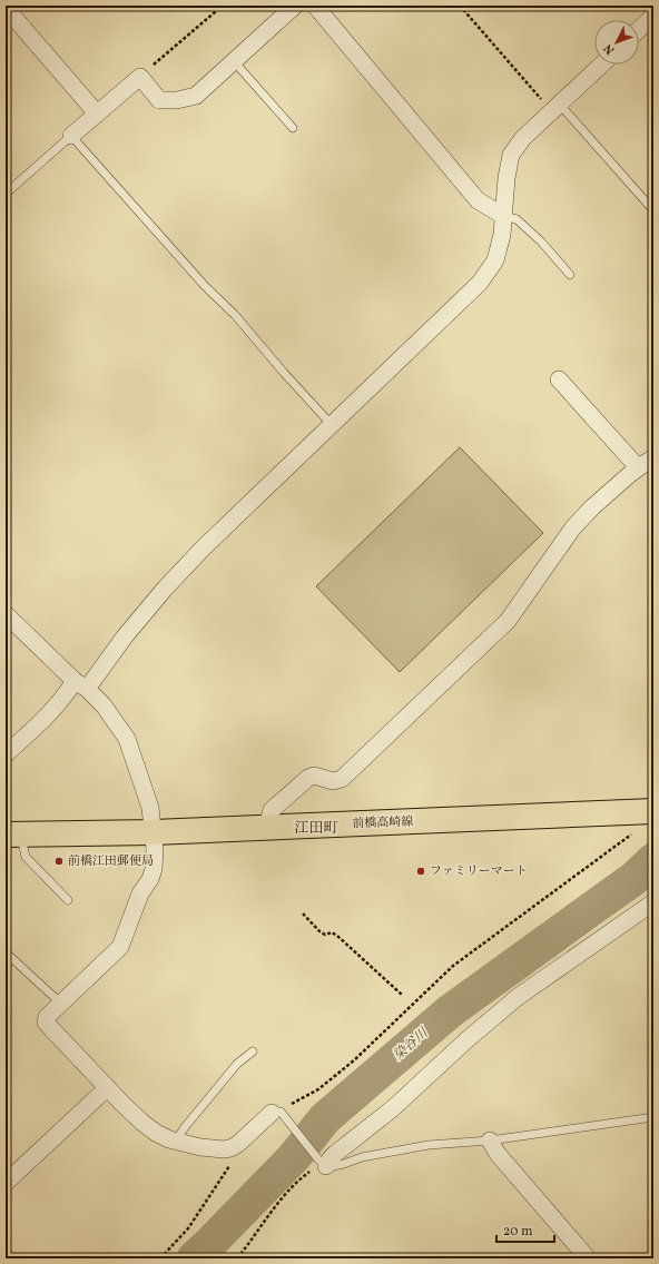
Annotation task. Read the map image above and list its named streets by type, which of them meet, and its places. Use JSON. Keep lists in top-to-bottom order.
{
  "streets": {
    "main road": ["前橋高崎線"]
  },
  "districts": ["江田町"],
  "water": ["染谷川"],
  "places": ["前橋江田郵便局", "ファミリーマート"],
  "scale_bar": "20 m",
  "north": "bottom left"
}
